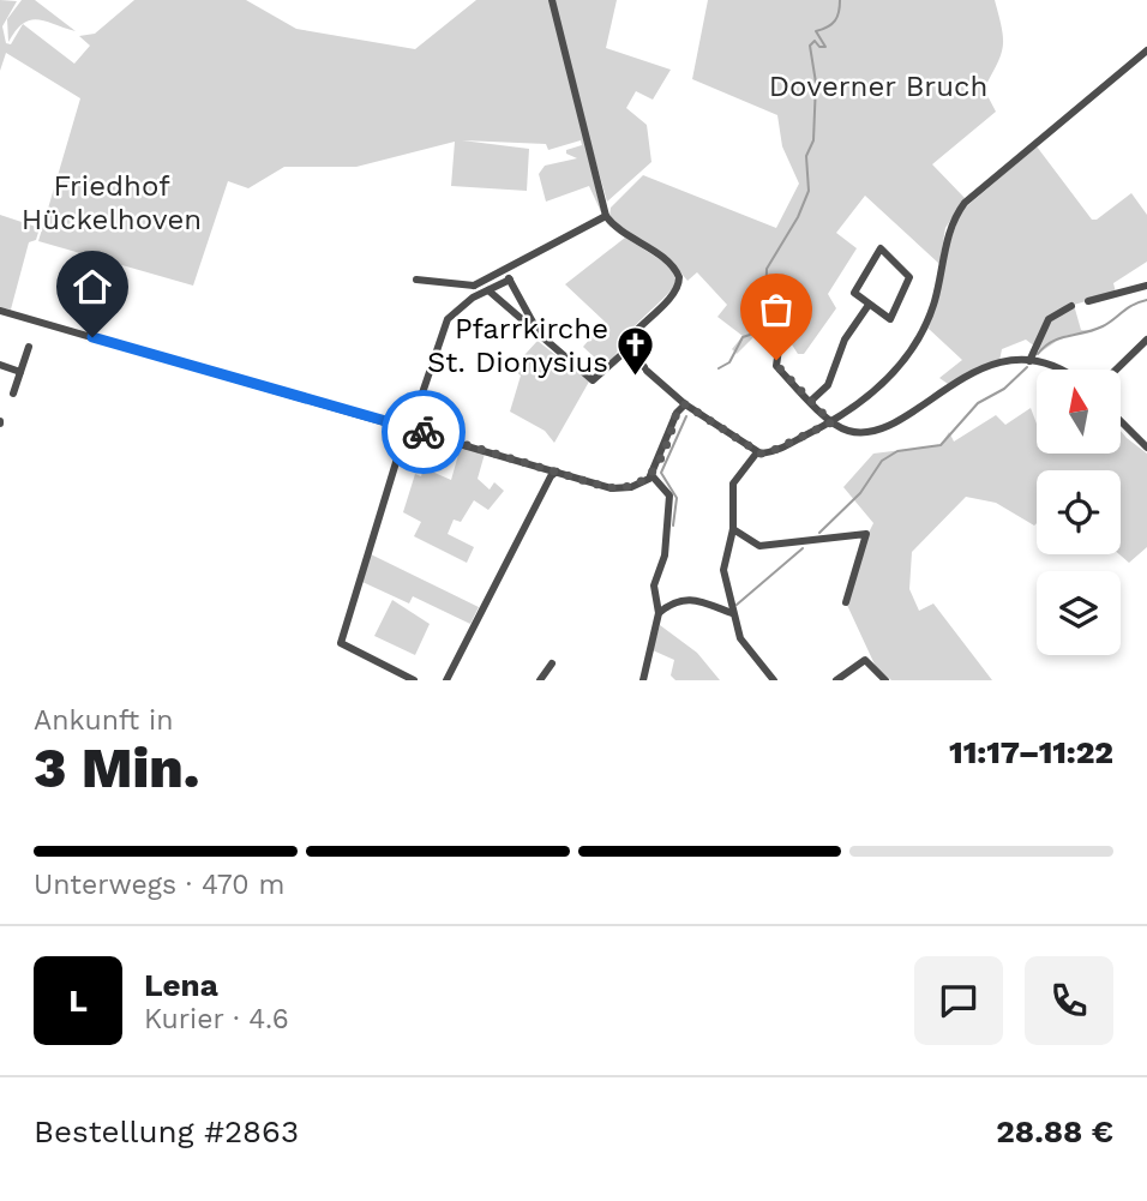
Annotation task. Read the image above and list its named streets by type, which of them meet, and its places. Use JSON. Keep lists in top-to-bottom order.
{
  "parks": ["Doverner Bruch", "Friedhof Hückelhoven"],
  "places": {
    "church": ["Pfarrkirche St. Dionysius"]
  },
  "north": "top",
  "page": {
    "heading": ["3 Min.", "Ankunft in", "11:17–11:22"],
    "panel": [
      "Lena",
      "Kurier · 4.6",
      "Bestellung #2863",
      "28.88 €"
    ],
    "bar": "Unterwegs · 470 m",
    "round": "L"
  }
}
